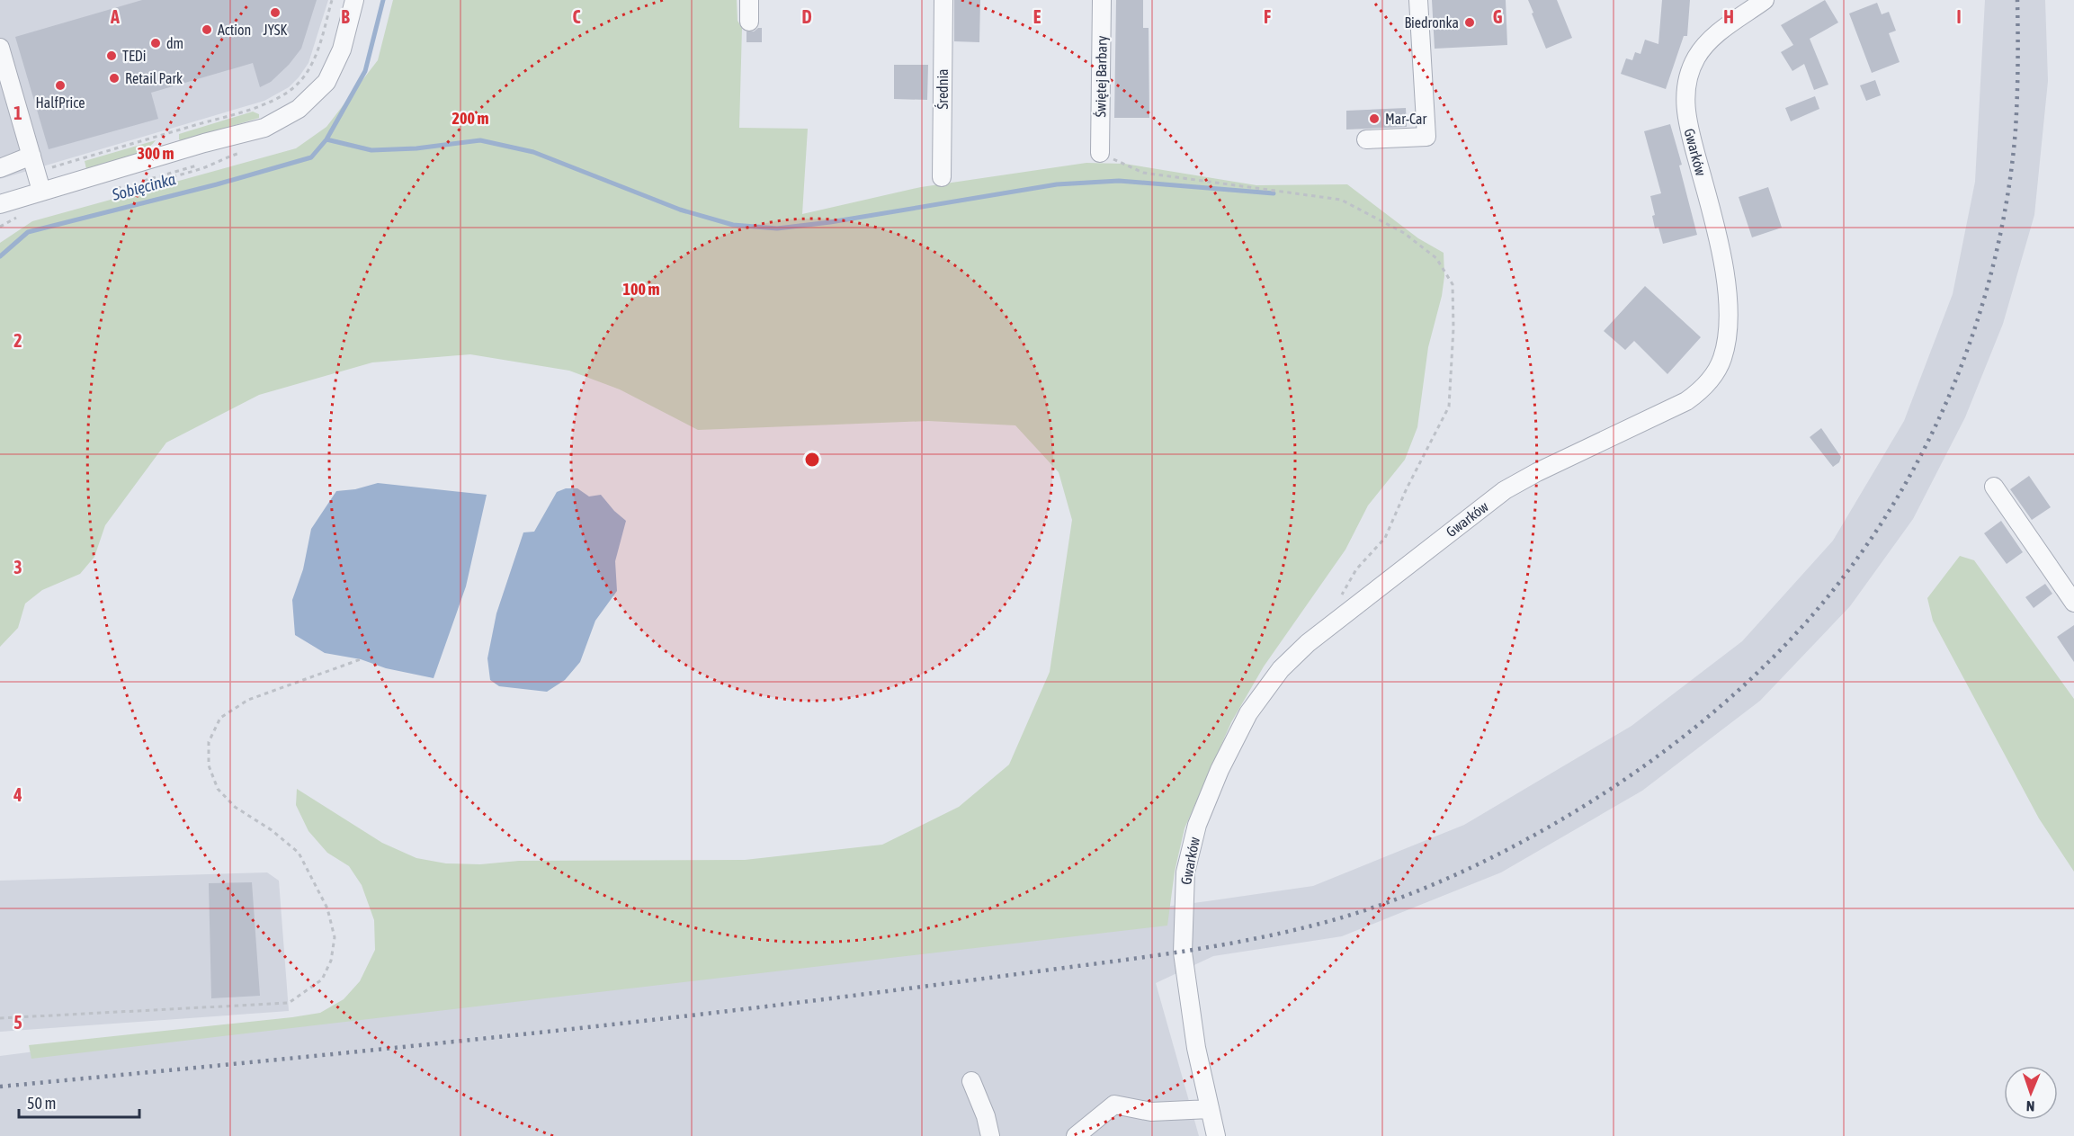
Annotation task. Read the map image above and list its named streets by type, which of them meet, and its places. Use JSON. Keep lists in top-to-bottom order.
{
  "streets": {
    "street": ["Świętej Barbary", "Średnia", "Gwarków"]
  },
  "water": ["Sobięcinka"],
  "places": [
    "JYSK",
    "Biedronka",
    "Action",
    "dm",
    "TEDi",
    "Retail Park",
    "HalfPrice",
    "Mar-Car"
  ],
  "scale_bar": "50 m",
  "north": "bottom",
  "grid": {
    "columns": [
      "A",
      "B",
      "C",
      "D",
      "E",
      "F",
      "G",
      "H",
      "I"
    ],
    "rows": [
      "1",
      "2",
      "3",
      "4",
      "5"
    ]
  },
  "rings": ["200 m", "300 m", "100 m"]
}
